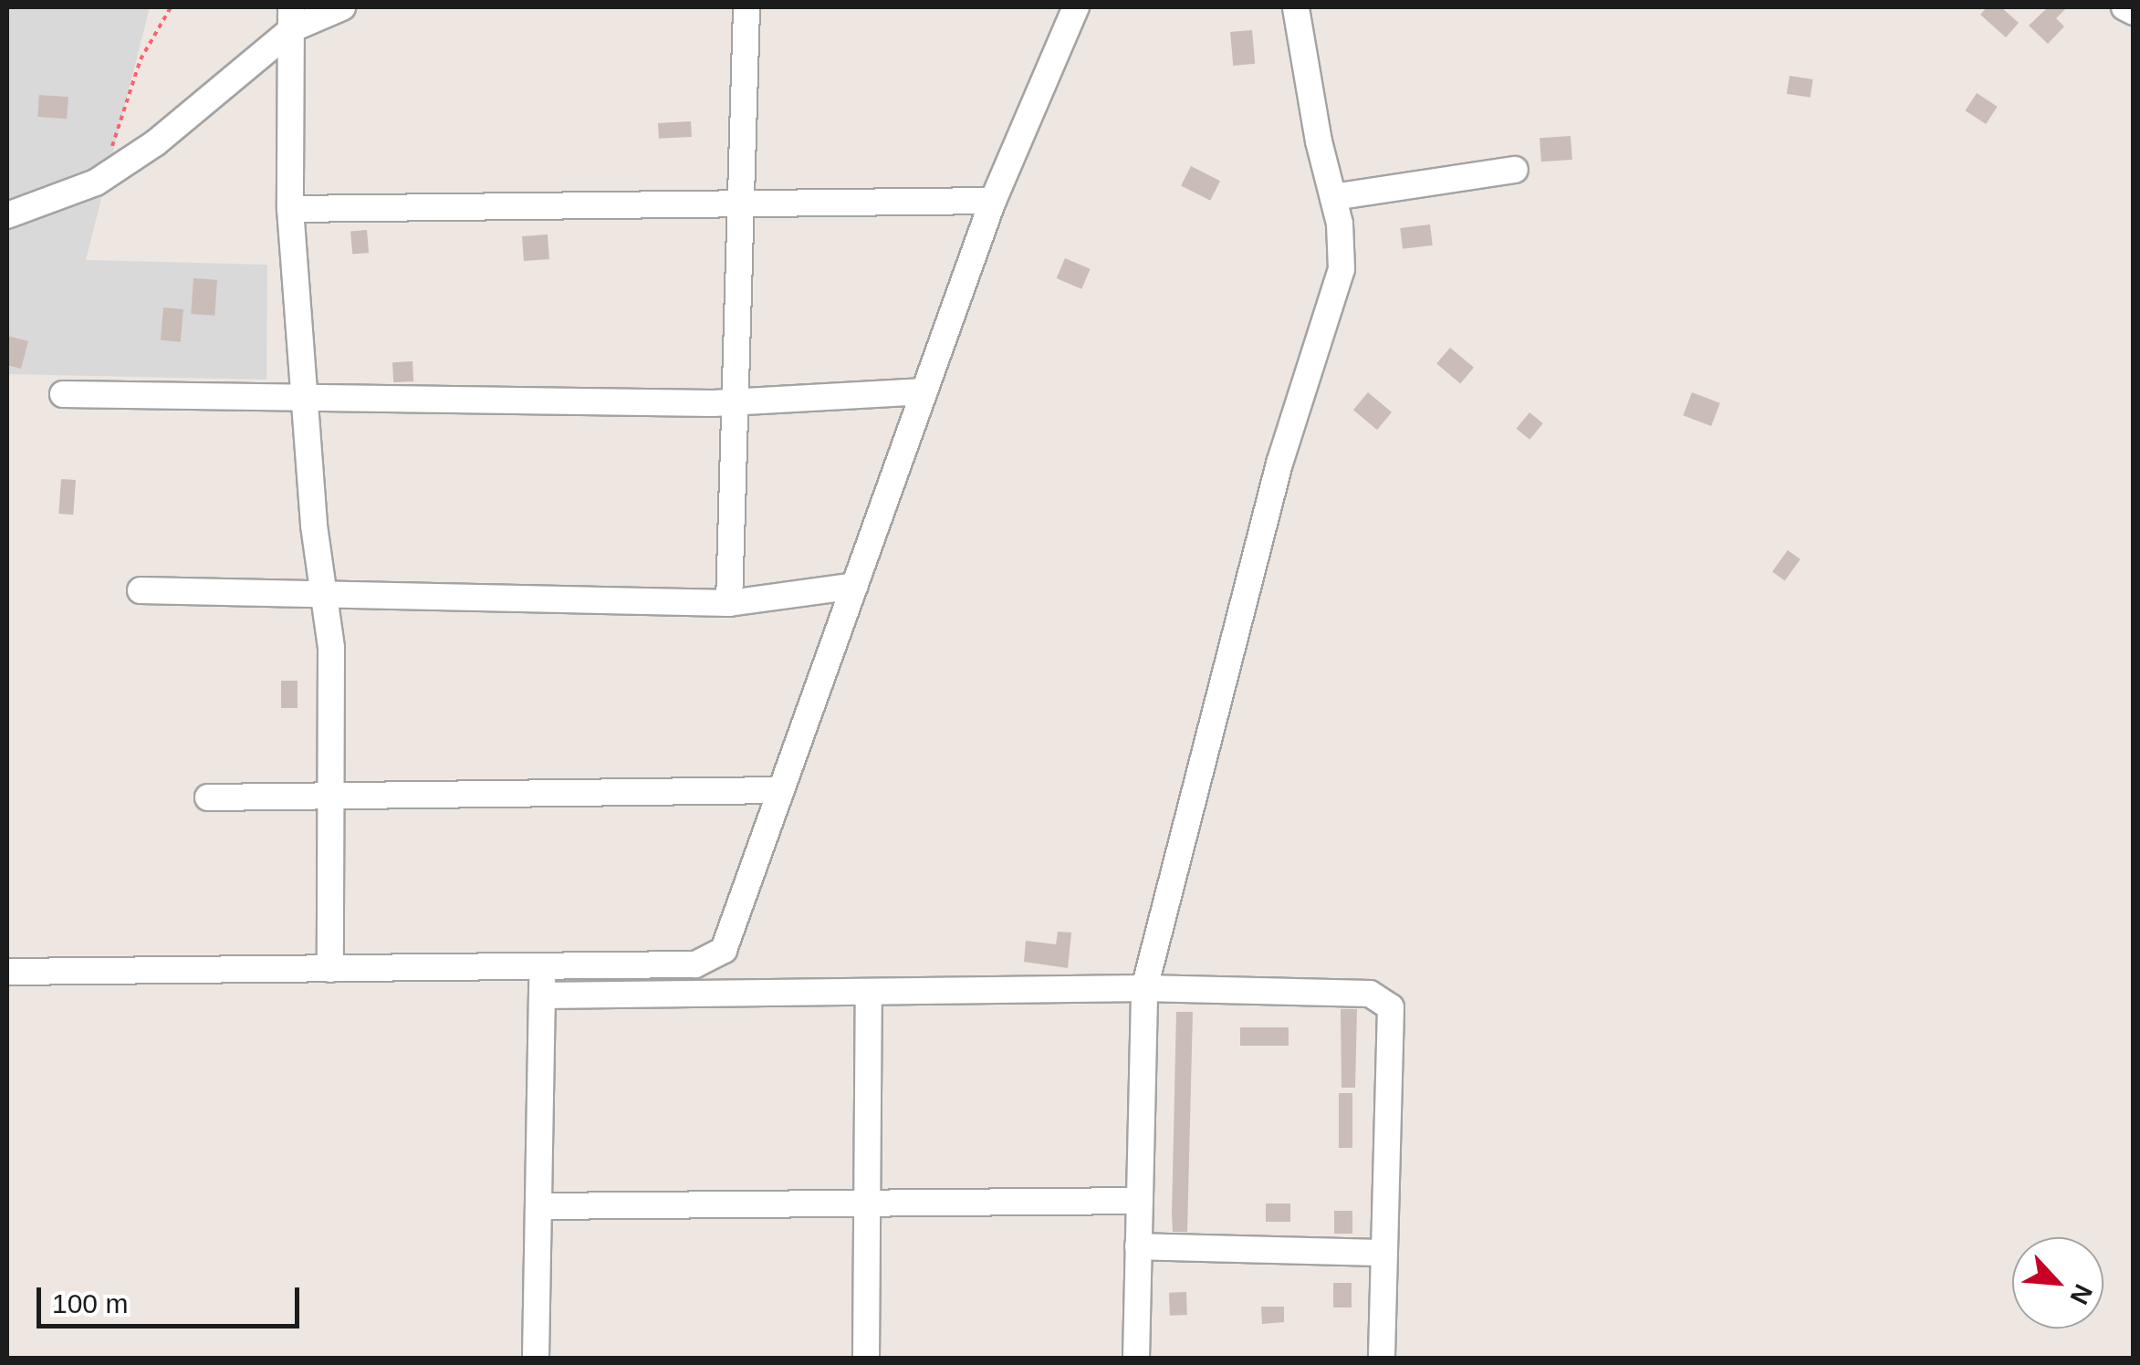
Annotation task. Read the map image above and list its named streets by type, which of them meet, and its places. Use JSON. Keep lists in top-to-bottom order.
{
  "scale_bar": "100 m",
  "north": "bottom right"
}
